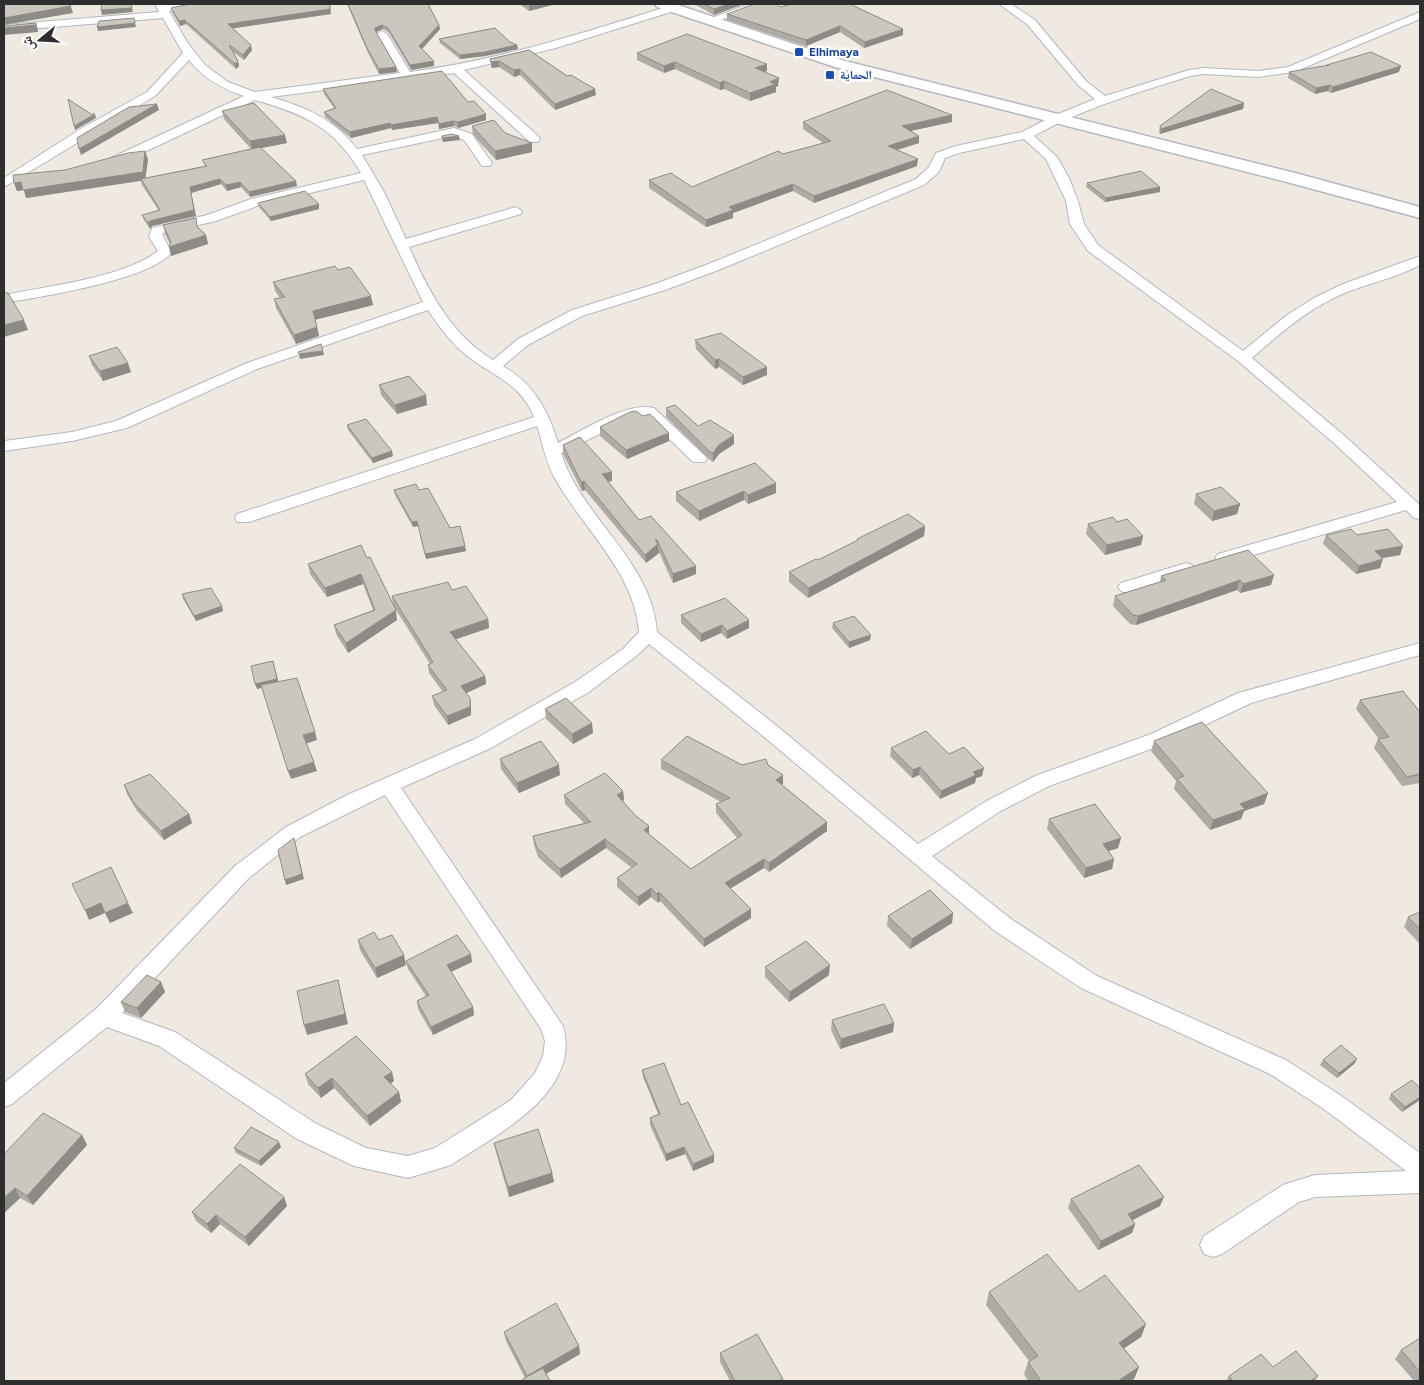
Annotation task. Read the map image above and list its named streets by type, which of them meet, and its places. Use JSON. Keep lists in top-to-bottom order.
{
  "places": {
    "transit": ["Elhimaya", "الحماية"]
  },
  "north": "left"
}
